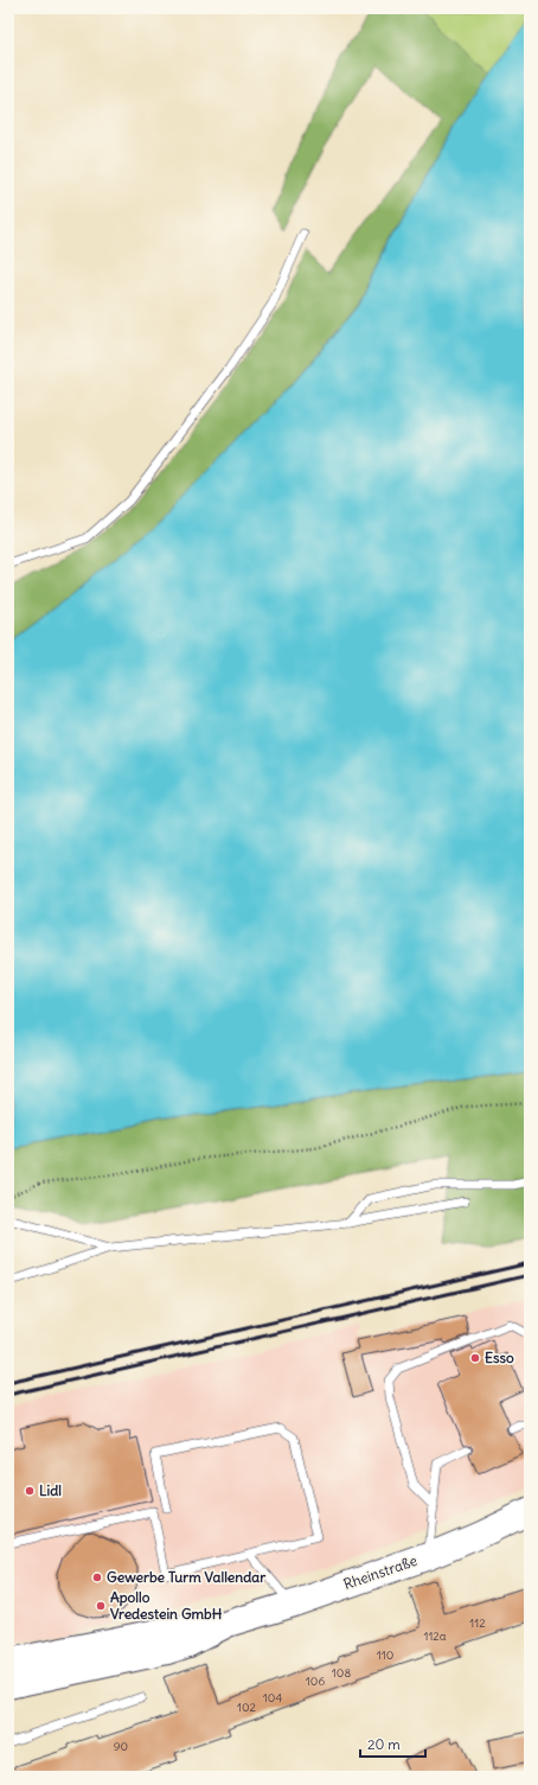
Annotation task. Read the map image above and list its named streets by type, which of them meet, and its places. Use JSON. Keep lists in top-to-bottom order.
{
  "streets": {
    "main road": ["Rheinstraße"]
  },
  "places": [
    "Esso",
    "Lidl",
    "Gewerbe Turm Vallendar",
    "Apollo Vredestein GmbH"
  ],
  "house_numbers": [
    "112",
    "112a",
    "110",
    "108",
    "106",
    "104",
    "102",
    "90"
  ],
  "scale_bar": "20 m"
}
